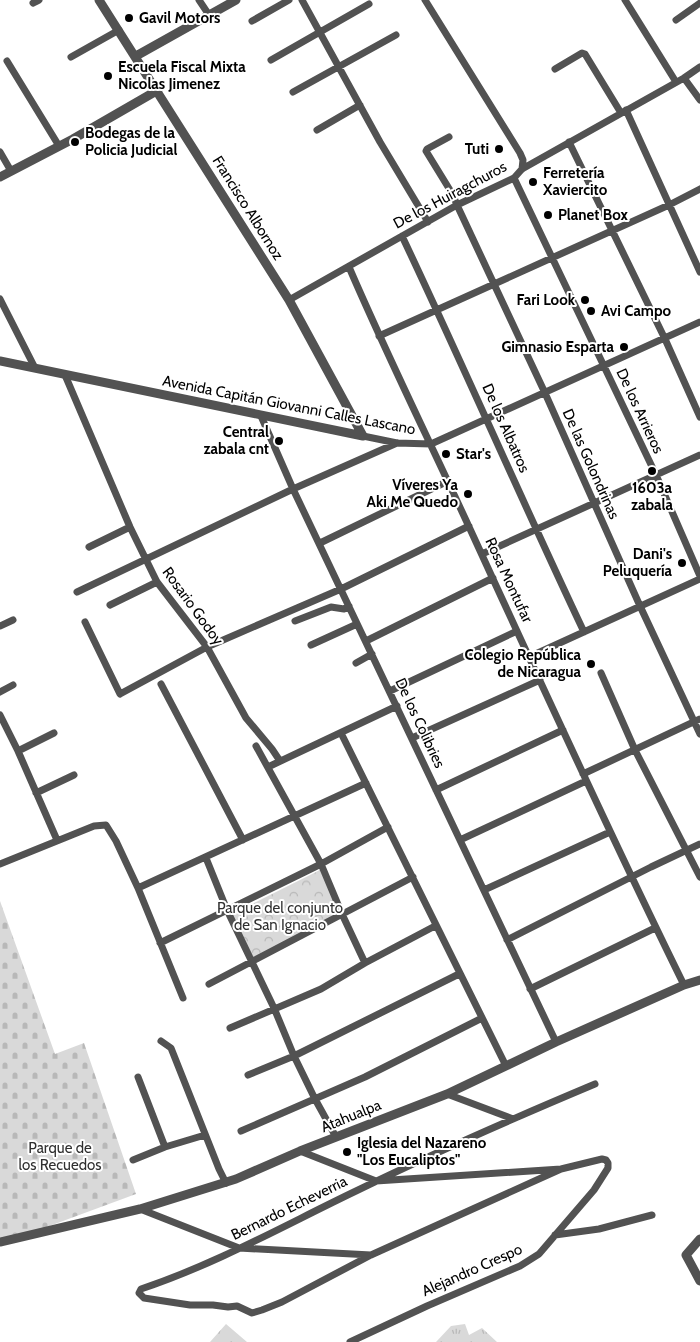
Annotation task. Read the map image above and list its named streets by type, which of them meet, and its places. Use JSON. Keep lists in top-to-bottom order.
{
  "streets": {
    "street": [
      "De los Huiragchuros",
      "Francisco Albornoz",
      "Avenida Capitán Giovanni Calles Lascano",
      "De los Arrieros",
      "De los Albatros",
      "De las Golondrinas",
      "Rosa Montufar",
      "Rosario Godoy",
      "De los Colibries",
      "Atahualpa",
      "Bernardo Echeverria",
      "Alejandro Crespo"
    ]
  },
  "crossings": [
    ["De los Huiragchuros", "Francisco Albornoz"],
    ["De los Huiragchuros", "De los Arrieros"],
    ["De los Huiragchuros", "De los Albatros"],
    ["De los Huiragchuros", "De las Golondrinas"],
    ["De los Huiragchuros", "Rosa Montufar"],
    ["Francisco Albornoz", "Avenida Capitán Giovanni Calles Lascano"],
    ["Avenida Capitán Giovanni Calles Lascano", "De los Arrieros"],
    ["Avenida Capitán Giovanni Calles Lascano", "De los Albatros"],
    ["Avenida Capitán Giovanni Calles Lascano", "De las Golondrinas"],
    ["Avenida Capitán Giovanni Calles Lascano", "Rosa Montufar"],
    ["Avenida Capitán Giovanni Calles Lascano", "Rosario Godoy"],
    ["Avenida Capitán Giovanni Calles Lascano", "De los Colibries"],
    ["Rosa Montufar", "Atahualpa"],
    ["De los Colibries", "Atahualpa"],
    ["Atahualpa", "Alejandro Crespo"],
    ["Bernardo Echeverria", "Alejandro Crespo"]
  ],
  "parks": ["Parque del conjunto de San Ignacio", "Parque de los Recuedos"],
  "places": [
    "Gavil Motors",
    "Escuela Fiscal Mixta Nicolas Jimenez",
    "Bodegas de la Policia Judicial",
    "Tuti",
    "Ferretería Xaviercito",
    "Planet Box",
    "Fari Look",
    "Avi Campo",
    "Gimnasio Esparta",
    "Central zabala cnt",
    "Star's",
    "1603a zabala",
    "Víveres Ya Aki Me Quedo",
    "Dani's Peluquería",
    "Colegio República de Nicaragua",
    "Iglesia del Nazareno \"Los Eucaliptos\""
  ]
}
